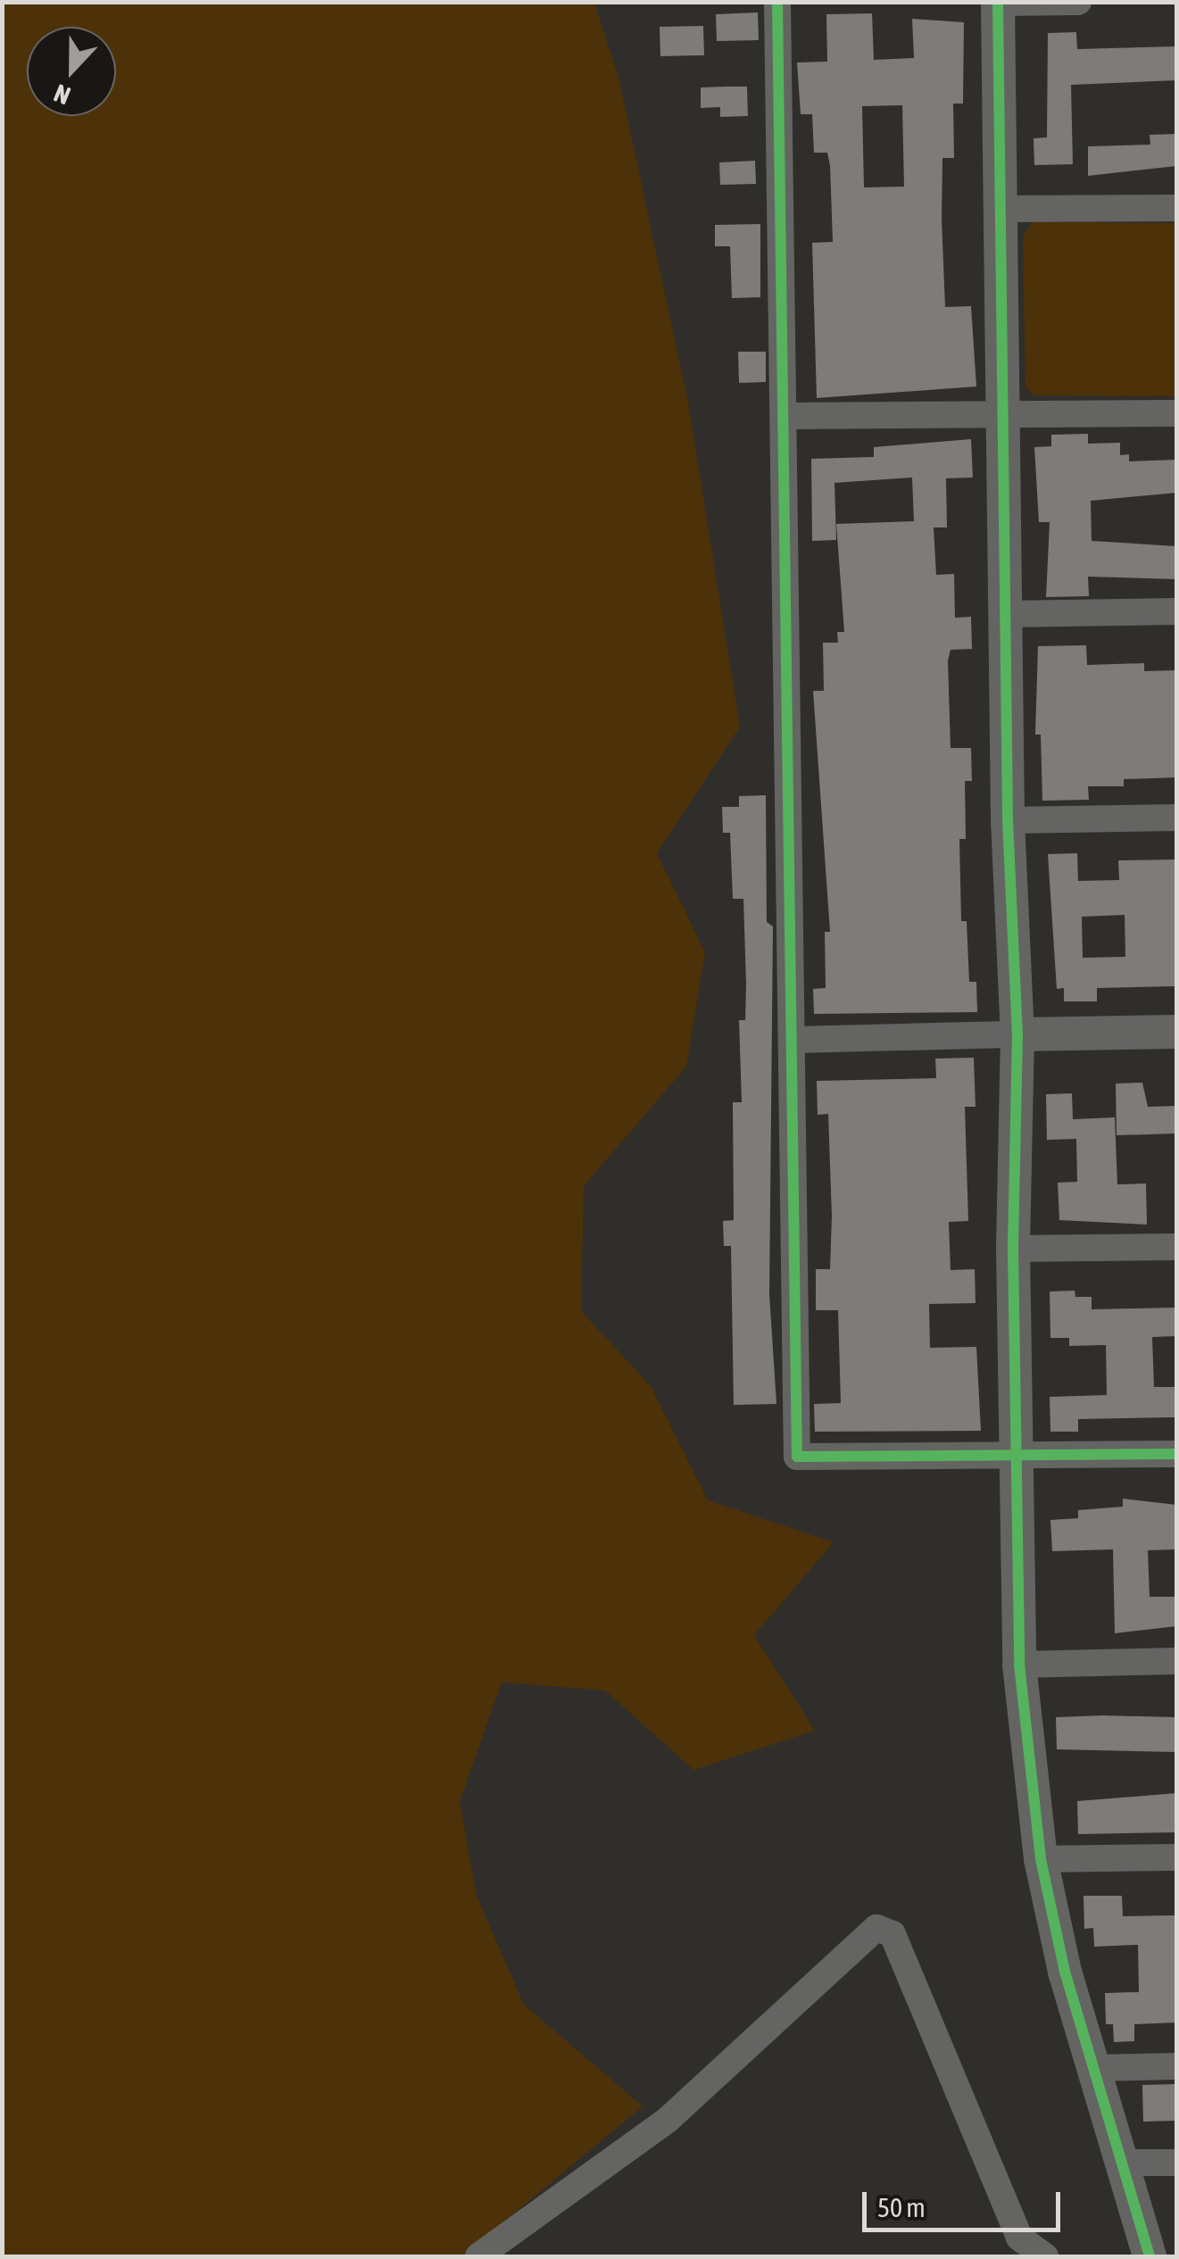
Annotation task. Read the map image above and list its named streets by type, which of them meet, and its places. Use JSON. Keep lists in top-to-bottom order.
{
  "scale_bar": "50 m",
  "north": "bottom"
}
